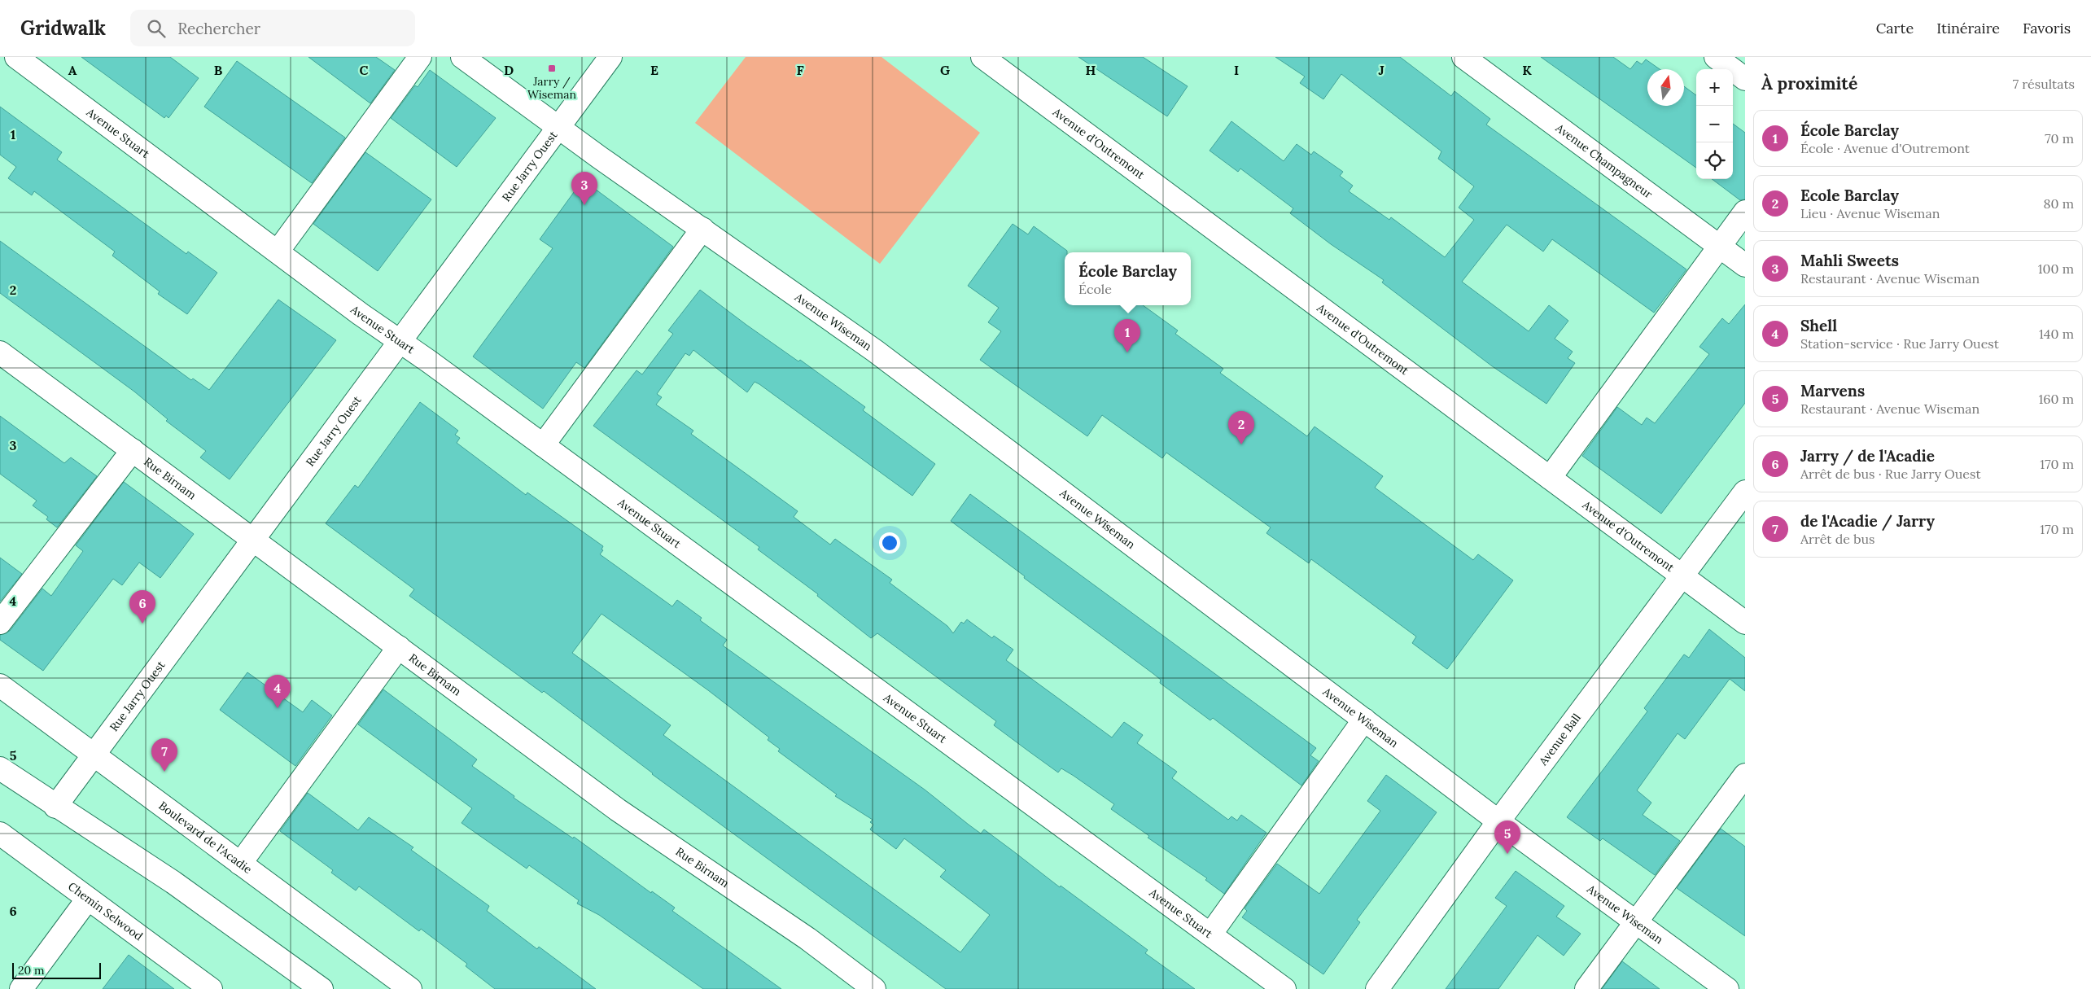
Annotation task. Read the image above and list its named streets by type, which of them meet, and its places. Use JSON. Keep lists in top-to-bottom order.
{
  "streets": {
    "street": [
      "Avenue Stuart",
      "Avenue d'Outremont",
      "Avenue Champagneur",
      "Rue Jarry Ouest",
      "Avenue Wiseman",
      "Rue Birnam",
      "Avenue Ball",
      "Boulevard de l'Acadie",
      "Chemin Selwood"
    ]
  },
  "crossings": [
    ["Avenue Stuart", "Rue Jarry Ouest"],
    ["Avenue d'Outremont", "Avenue Ball"],
    ["Rue Jarry Ouest", "Avenue Wiseman"],
    ["Rue Jarry Ouest", "Rue Birnam"],
    ["Rue Jarry Ouest", "Boulevard de l'Acadie"],
    ["Avenue Wiseman", "Avenue Ball"]
  ],
  "places": {
    "transit": ["Jarry / Wiseman"]
  },
  "scale_bar": "20 m",
  "north": "top",
  "page": {
    "header": "Gridwalk",
    "search": "Rechercher",
    "nav": ["Carte", "Itinéraire", "Favoris"],
    "heading": ["À proximité", "7 résultats"],
    "map_buttons": ["+", "−"],
    "list": [
      {
        "mark": "1",
        "name": "École Barclay",
        "note": "École · Avenue d'Outremont",
        "value": "70 m"
      },
      {
        "mark": "2",
        "name": "Ecole Barclay",
        "note": "Lieu · Avenue Wiseman",
        "value": "80 m"
      },
      {
        "mark": "3",
        "name": "Mahli Sweets",
        "note": "Restaurant · Avenue Wiseman",
        "value": "100 m"
      },
      {
        "mark": "4",
        "name": "Shell",
        "note": "Station-service · Rue Jarry Ouest",
        "value": "140 m"
      },
      {
        "mark": "5",
        "name": "Marvens",
        "note": "Restaurant · Avenue Wiseman",
        "value": "160 m"
      },
      {
        "mark": "6",
        "name": "Jarry / de l'Acadie",
        "note": "Arrêt de bus · Rue Jarry Ouest",
        "value": "170 m"
      },
      {
        "mark": "7",
        "name": "de l'Acadie / Jarry",
        "note": "Arrêt de bus",
        "value": "170 m"
      }
    ],
    "pins": [
      "3",
      "1",
      "2",
      "6",
      "4",
      "7",
      "5"
    ],
    "popup": ["École Barclay", "École"],
    "scale": "20 m"
  },
  "grid": {
    "columns": [
      "A",
      "B",
      "C",
      "D",
      "E",
      "F",
      "G",
      "H",
      "I",
      "J",
      "K"
    ],
    "rows": [
      "1",
      "2",
      "3",
      "4",
      "5",
      "6"
    ]
  }
}
